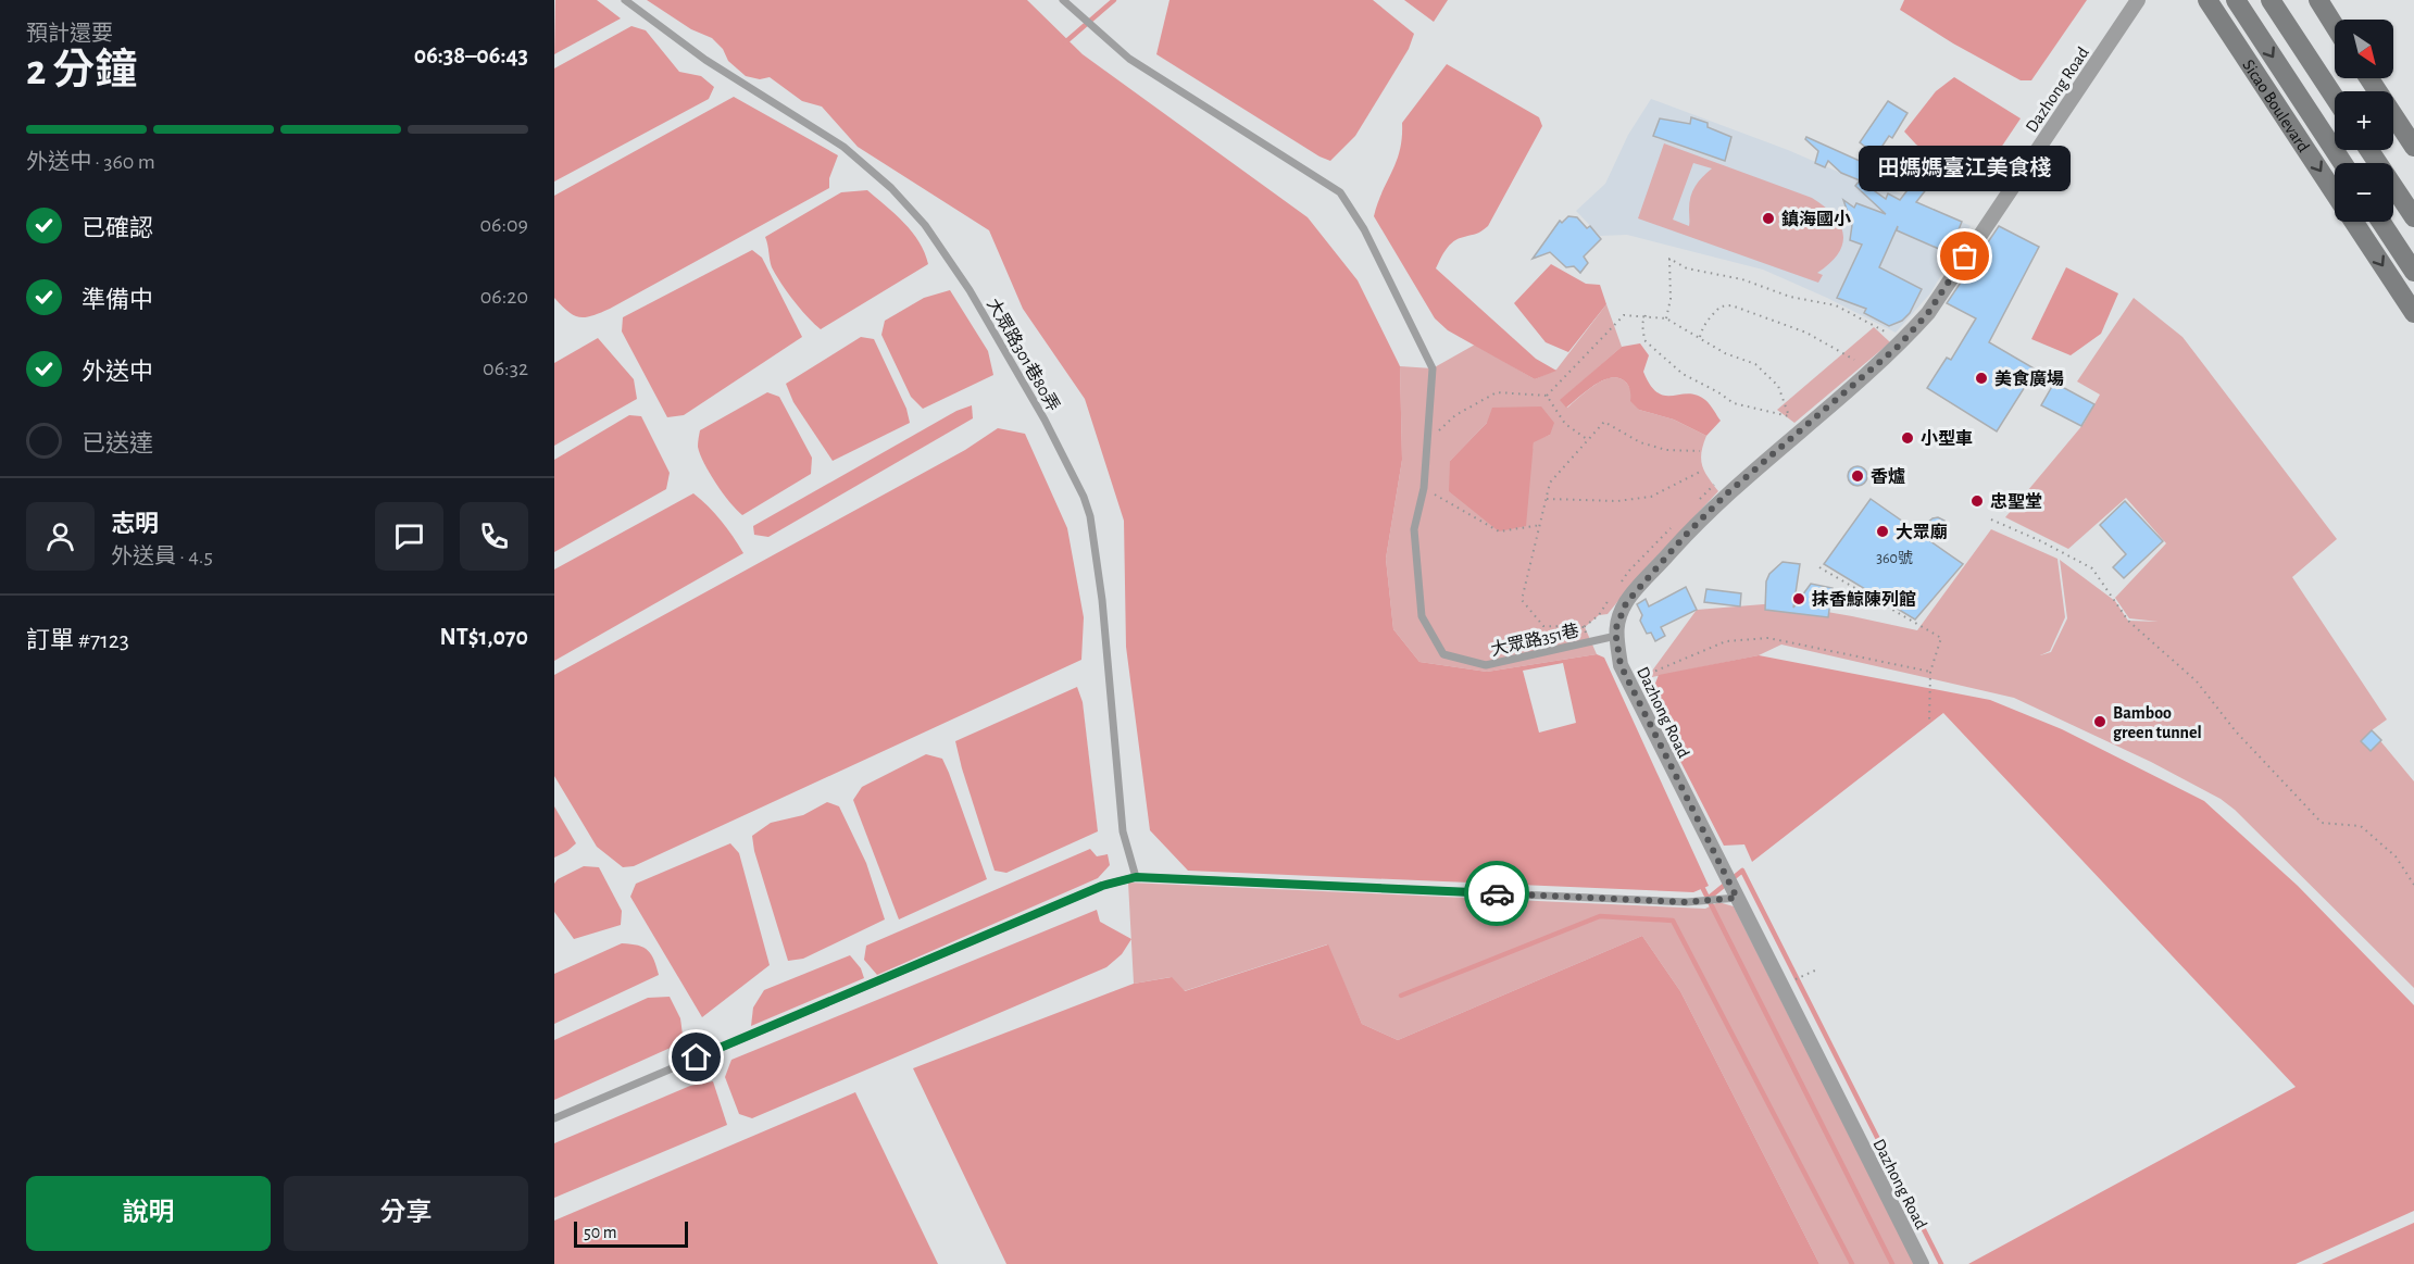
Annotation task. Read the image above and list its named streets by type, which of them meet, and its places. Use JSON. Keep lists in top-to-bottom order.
{
  "streets": {
    "street": ["Dazhong Road", "Sicao Boulevard"],
    "lane": ["大眾路301巷80弄", "大眾路351巷"]
  },
  "crossings": [
    ["Dazhong Road", "大眾路351巷"]
  ],
  "places": [
    "鎮海國小",
    "田媽媽臺江美食棧",
    "美食廣場",
    "小型車",
    "香爐",
    "忠聖堂",
    "大眾廟",
    "抹香鯨陳列館",
    "Bamboo green tunnel"
  ],
  "house_numbers": ["360號"],
  "scale_bar": "50 m",
  "north": "bottom right",
  "page": {
    "heading": ["2 分鐘", "預計還要", "06:38–06:43"],
    "panel": [
      "志明",
      "外送員 · 4.5",
      "訂單 #7123",
      "NT$1,070"
    ],
    "map_buttons": ["+", "−"],
    "bar": "外送中 · 360 m",
    "bubble": "田媽媽臺江美食棧",
    "list": [
      ["已確認", "06:09"],
      ["準備中", "06:20"],
      ["外送中", "06:32"],
      "已送達"
    ],
    "buttons": ["說明", "分享"],
    "scale": "50 m"
  }
}
